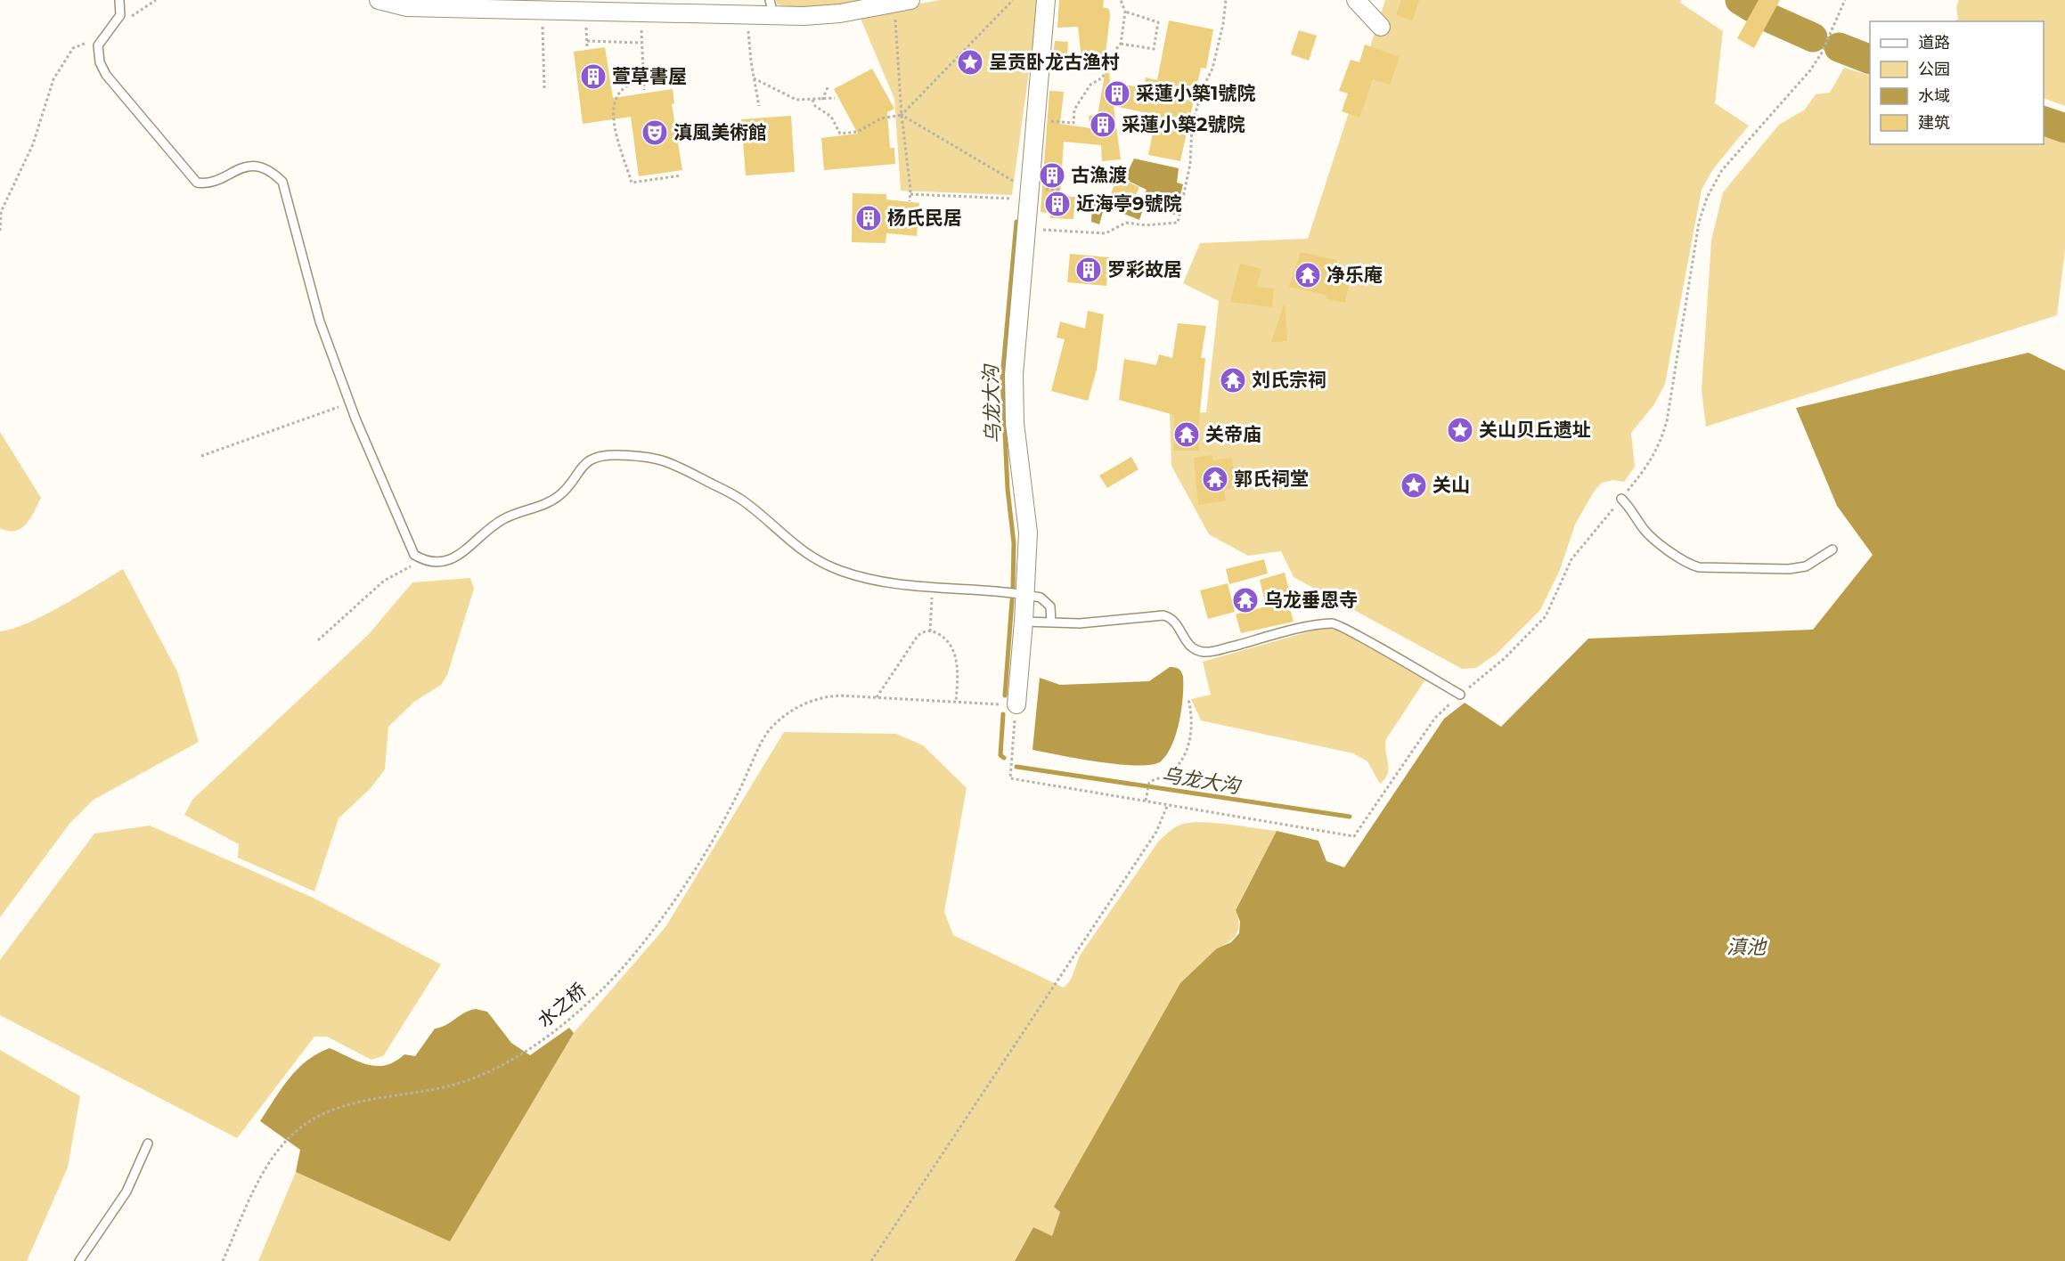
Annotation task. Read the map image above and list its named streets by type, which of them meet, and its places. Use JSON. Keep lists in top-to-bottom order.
{
  "streets": {
    "path": ["水之桥"]
  },
  "water": ["乌龙大沟", "滇池"],
  "places": {
    "place": ["呈贡卧龙古渔村", "关山贝丘遗址", "关山"],
    "building": [
      "萱草書屋",
      "采蓮小築1號院",
      "采蓮小築2號院",
      "古漁渡",
      "近海亭9號院",
      "杨氏民居",
      "罗彩故居"
    ],
    "theatre": ["滇風美術館"],
    "temple": [
      "净乐庵",
      "刘氏宗祠",
      "关帝庙",
      "郭氏祠堂",
      "乌龙垂恩寺"
    ]
  },
  "legend": [
    "道路",
    "公园",
    "水域",
    "建筑"
  ]
}
